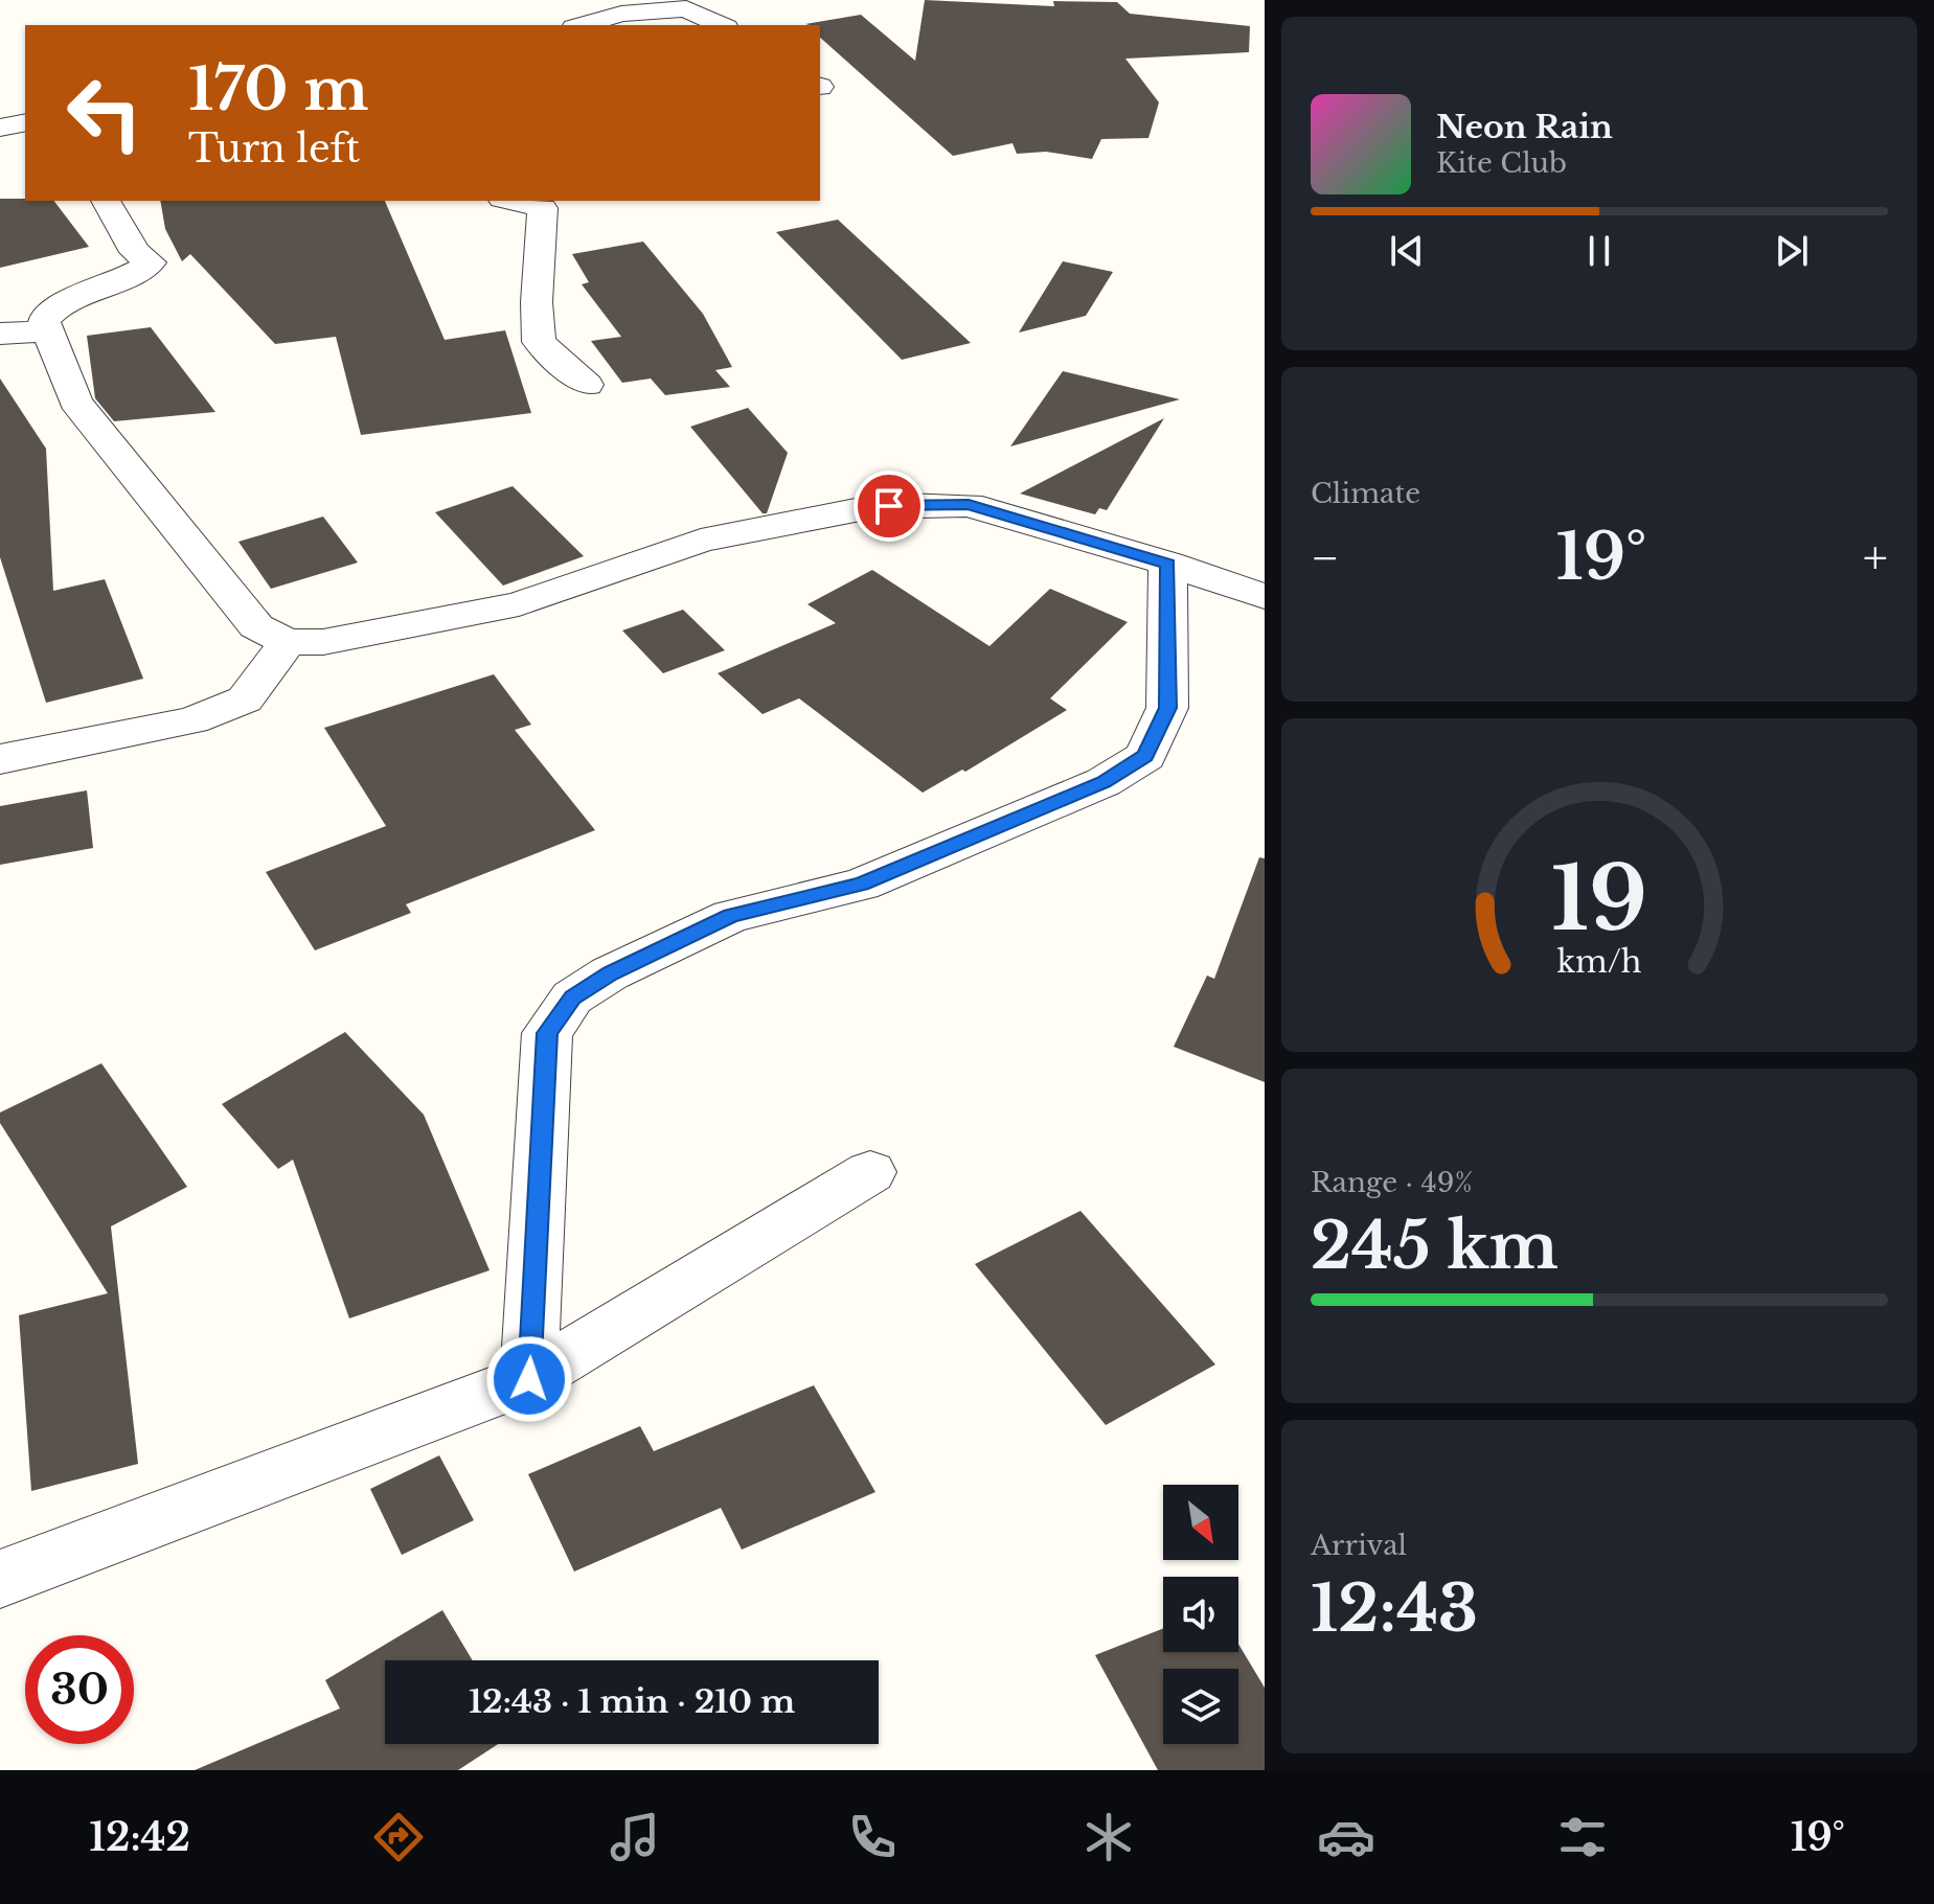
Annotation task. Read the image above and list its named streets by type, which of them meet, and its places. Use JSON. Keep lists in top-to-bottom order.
{
  "north": "bottom right",
  "page": {
    "turn": ["170 m", "Turn left"],
    "song": ["Neon Rain", "Kite Club"],
    "tile": [
      "Climate",
      ["Range · 49%", "245 km"],
      ["Arrival", "12:43"]
    ],
    "heat": ["−", "19°", "+"],
    "limit": "30",
    "trip": "12:43 · 1 min · 210 m",
    "tabs": ["12:42", "19°"],
    "gauge": ["19", "km/h"]
  }
}
